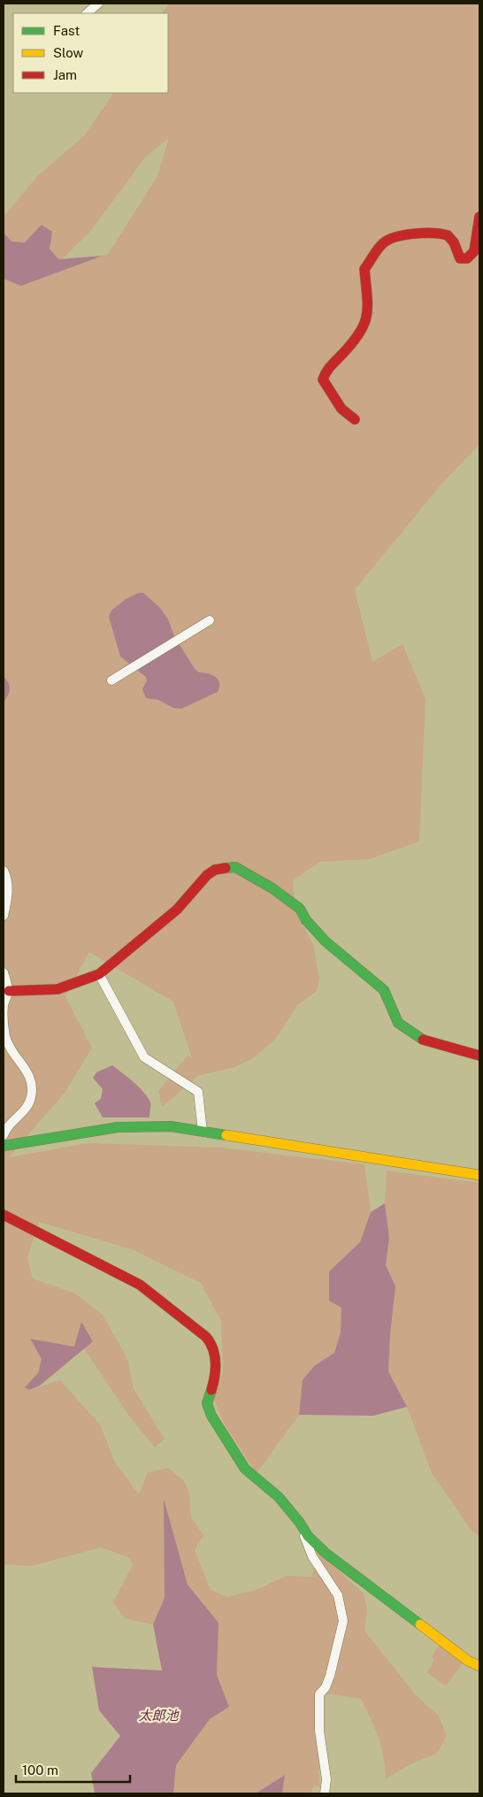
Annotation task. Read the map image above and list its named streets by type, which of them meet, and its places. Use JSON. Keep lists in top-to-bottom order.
{
  "water": ["太郎池"],
  "legend": ["Fast", "Slow", "Jam"],
  "scale_bar": "100 m"
}
